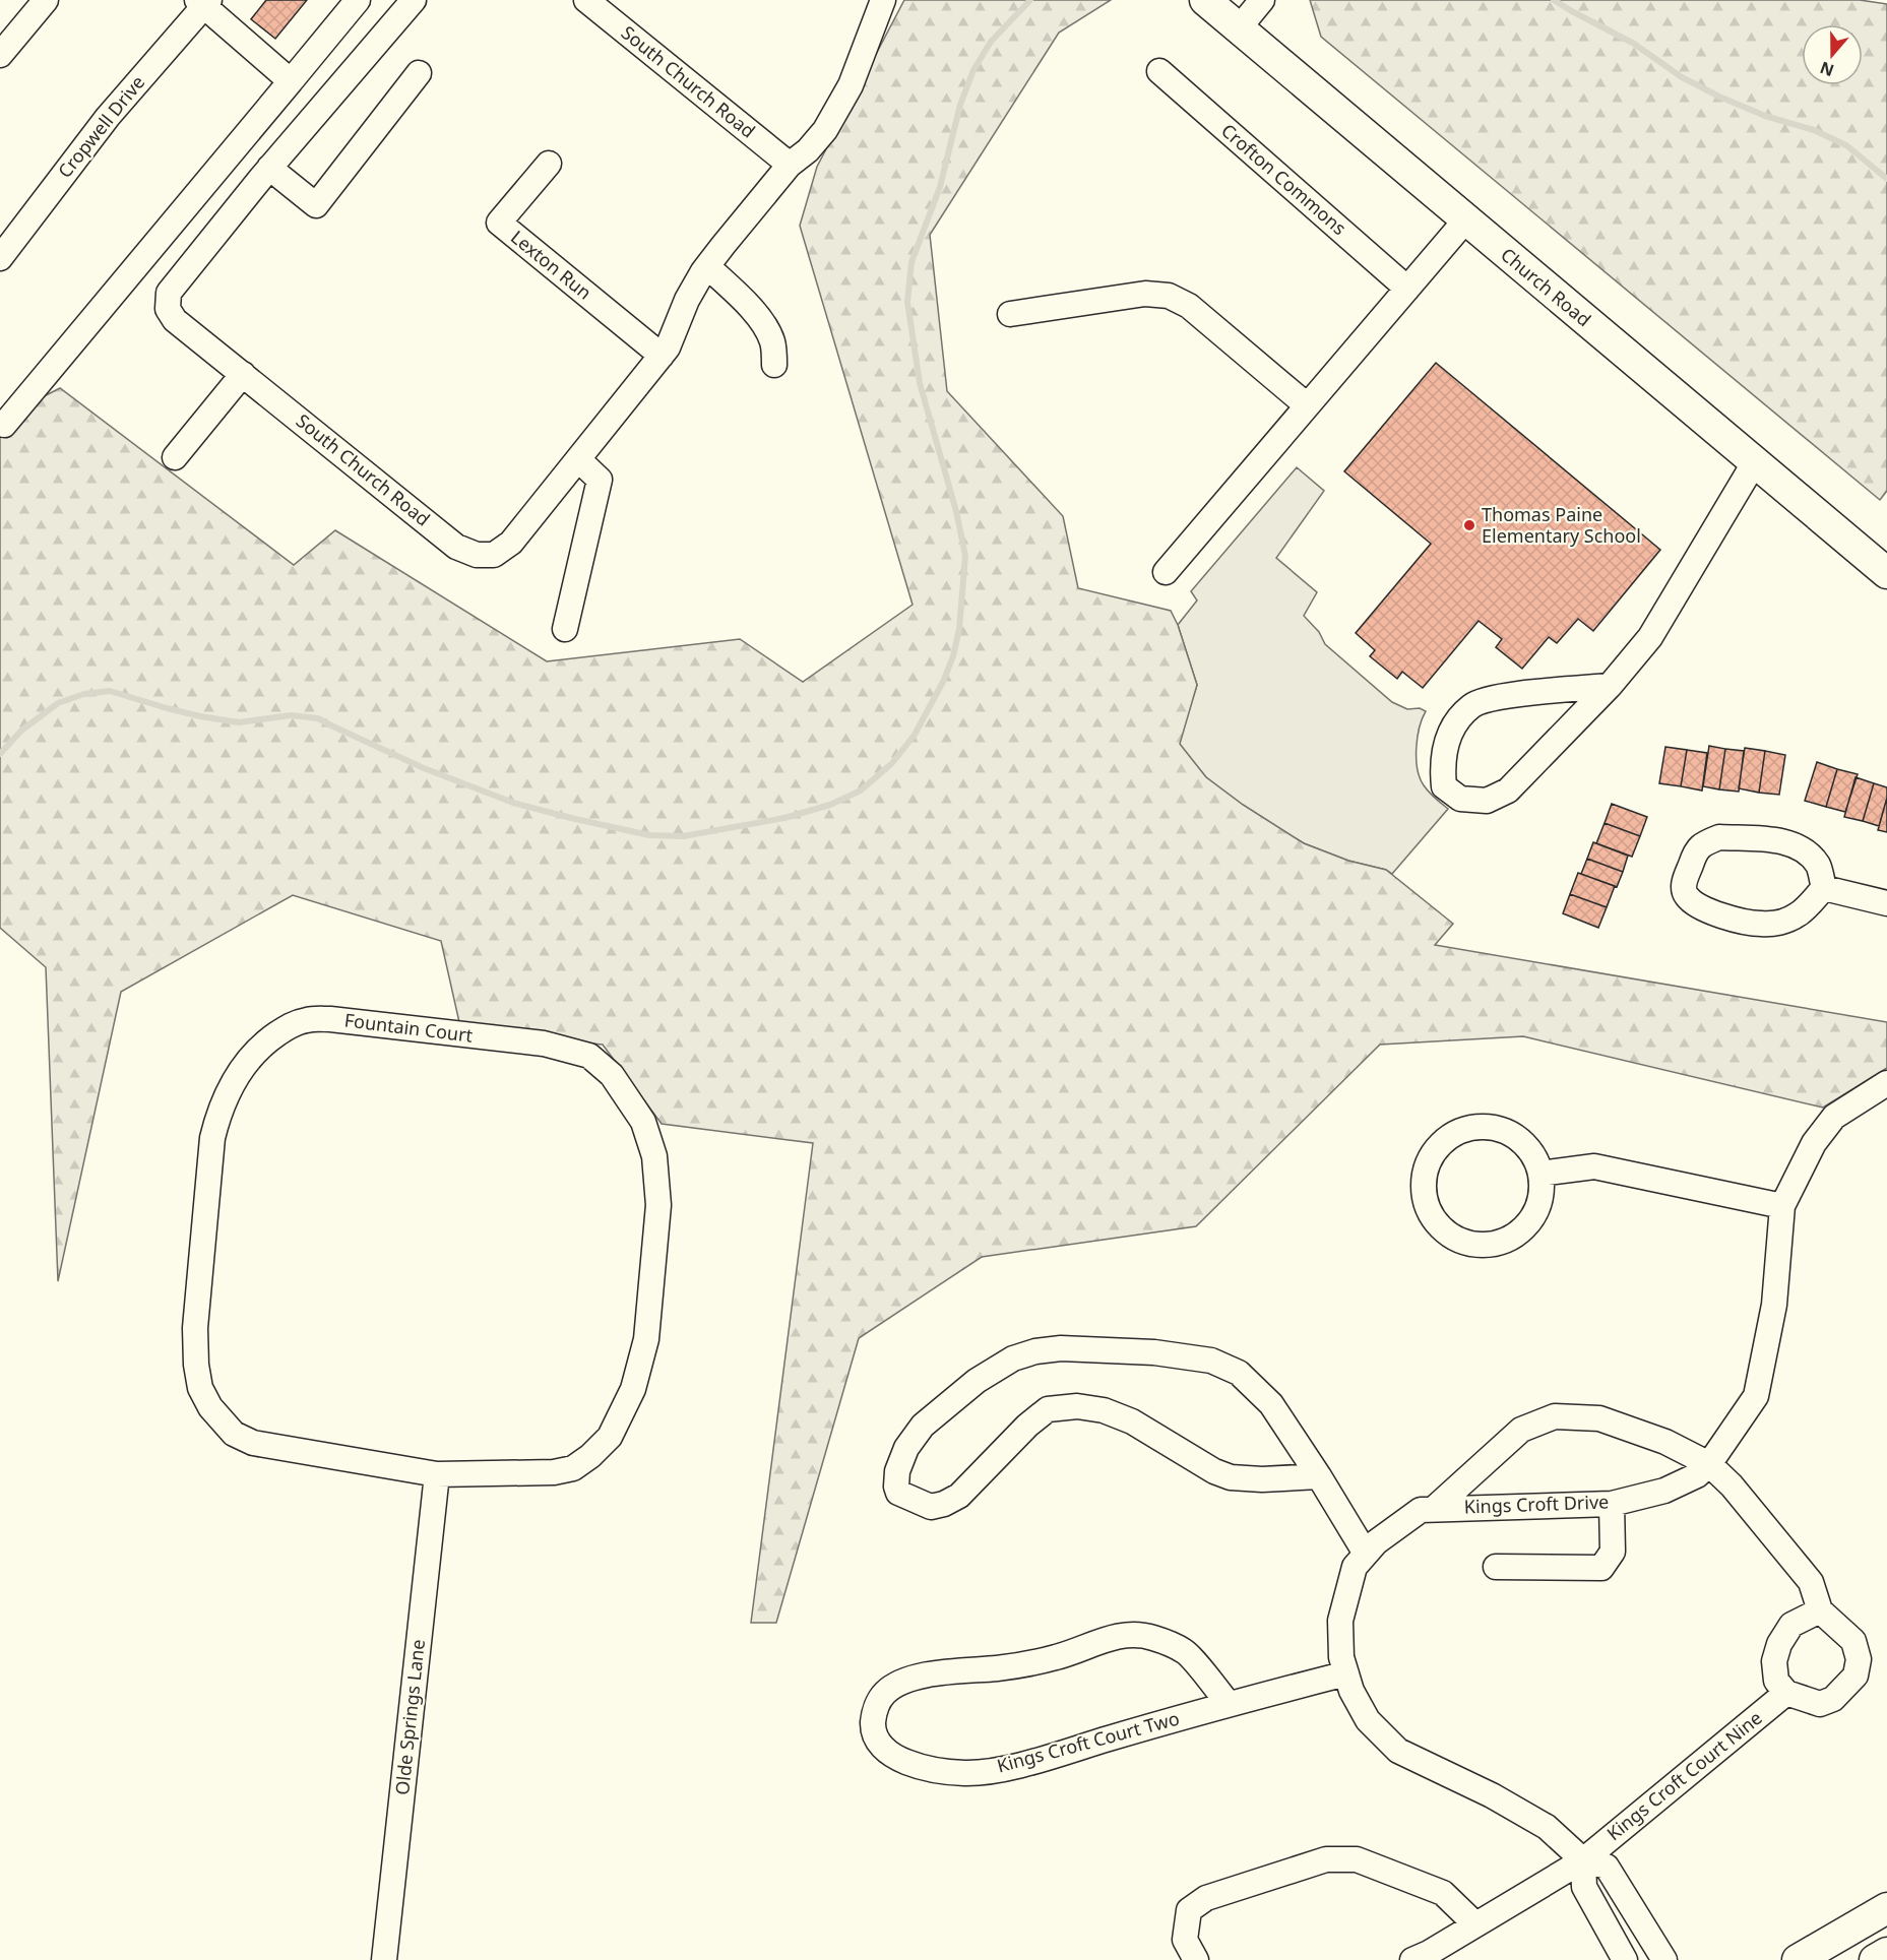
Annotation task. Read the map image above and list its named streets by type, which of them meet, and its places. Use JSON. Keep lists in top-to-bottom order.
{
  "streets": {
    "main road": ["Church Road"],
    "street": [
      "South Church Road",
      "Cropwell Drive",
      "Crofton Commons",
      "Lexton Run",
      "Fountain Court",
      "Kings Croft Drive",
      "Olde Springs Lane",
      "Kings Croft Court Two",
      "Kings Croft Court Nine"
    ]
  },
  "crossings": [
    ["South Church Road", "Lexton Run"],
    ["Fountain Court", "Olde Springs Lane"],
    ["Kings Croft Drive", "Kings Croft Court Two"],
    ["Kings Croft Drive", "Kings Croft Court Nine"]
  ],
  "places": ["Thomas Paine Elementary School"],
  "north": "bottom"
}
